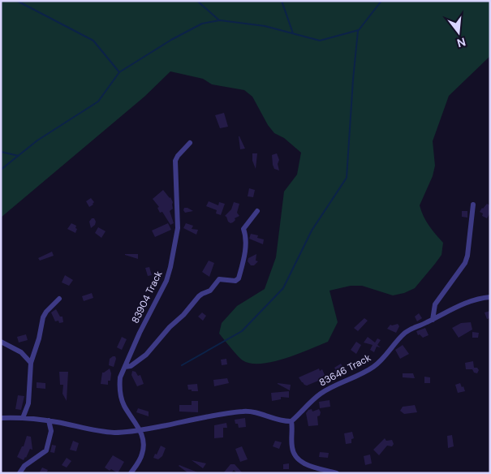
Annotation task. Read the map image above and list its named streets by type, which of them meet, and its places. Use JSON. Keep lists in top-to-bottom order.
{
  "streets": {
    "street": ["83904 Track", "83646 Track"]
  },
  "north": "bottom"
}
